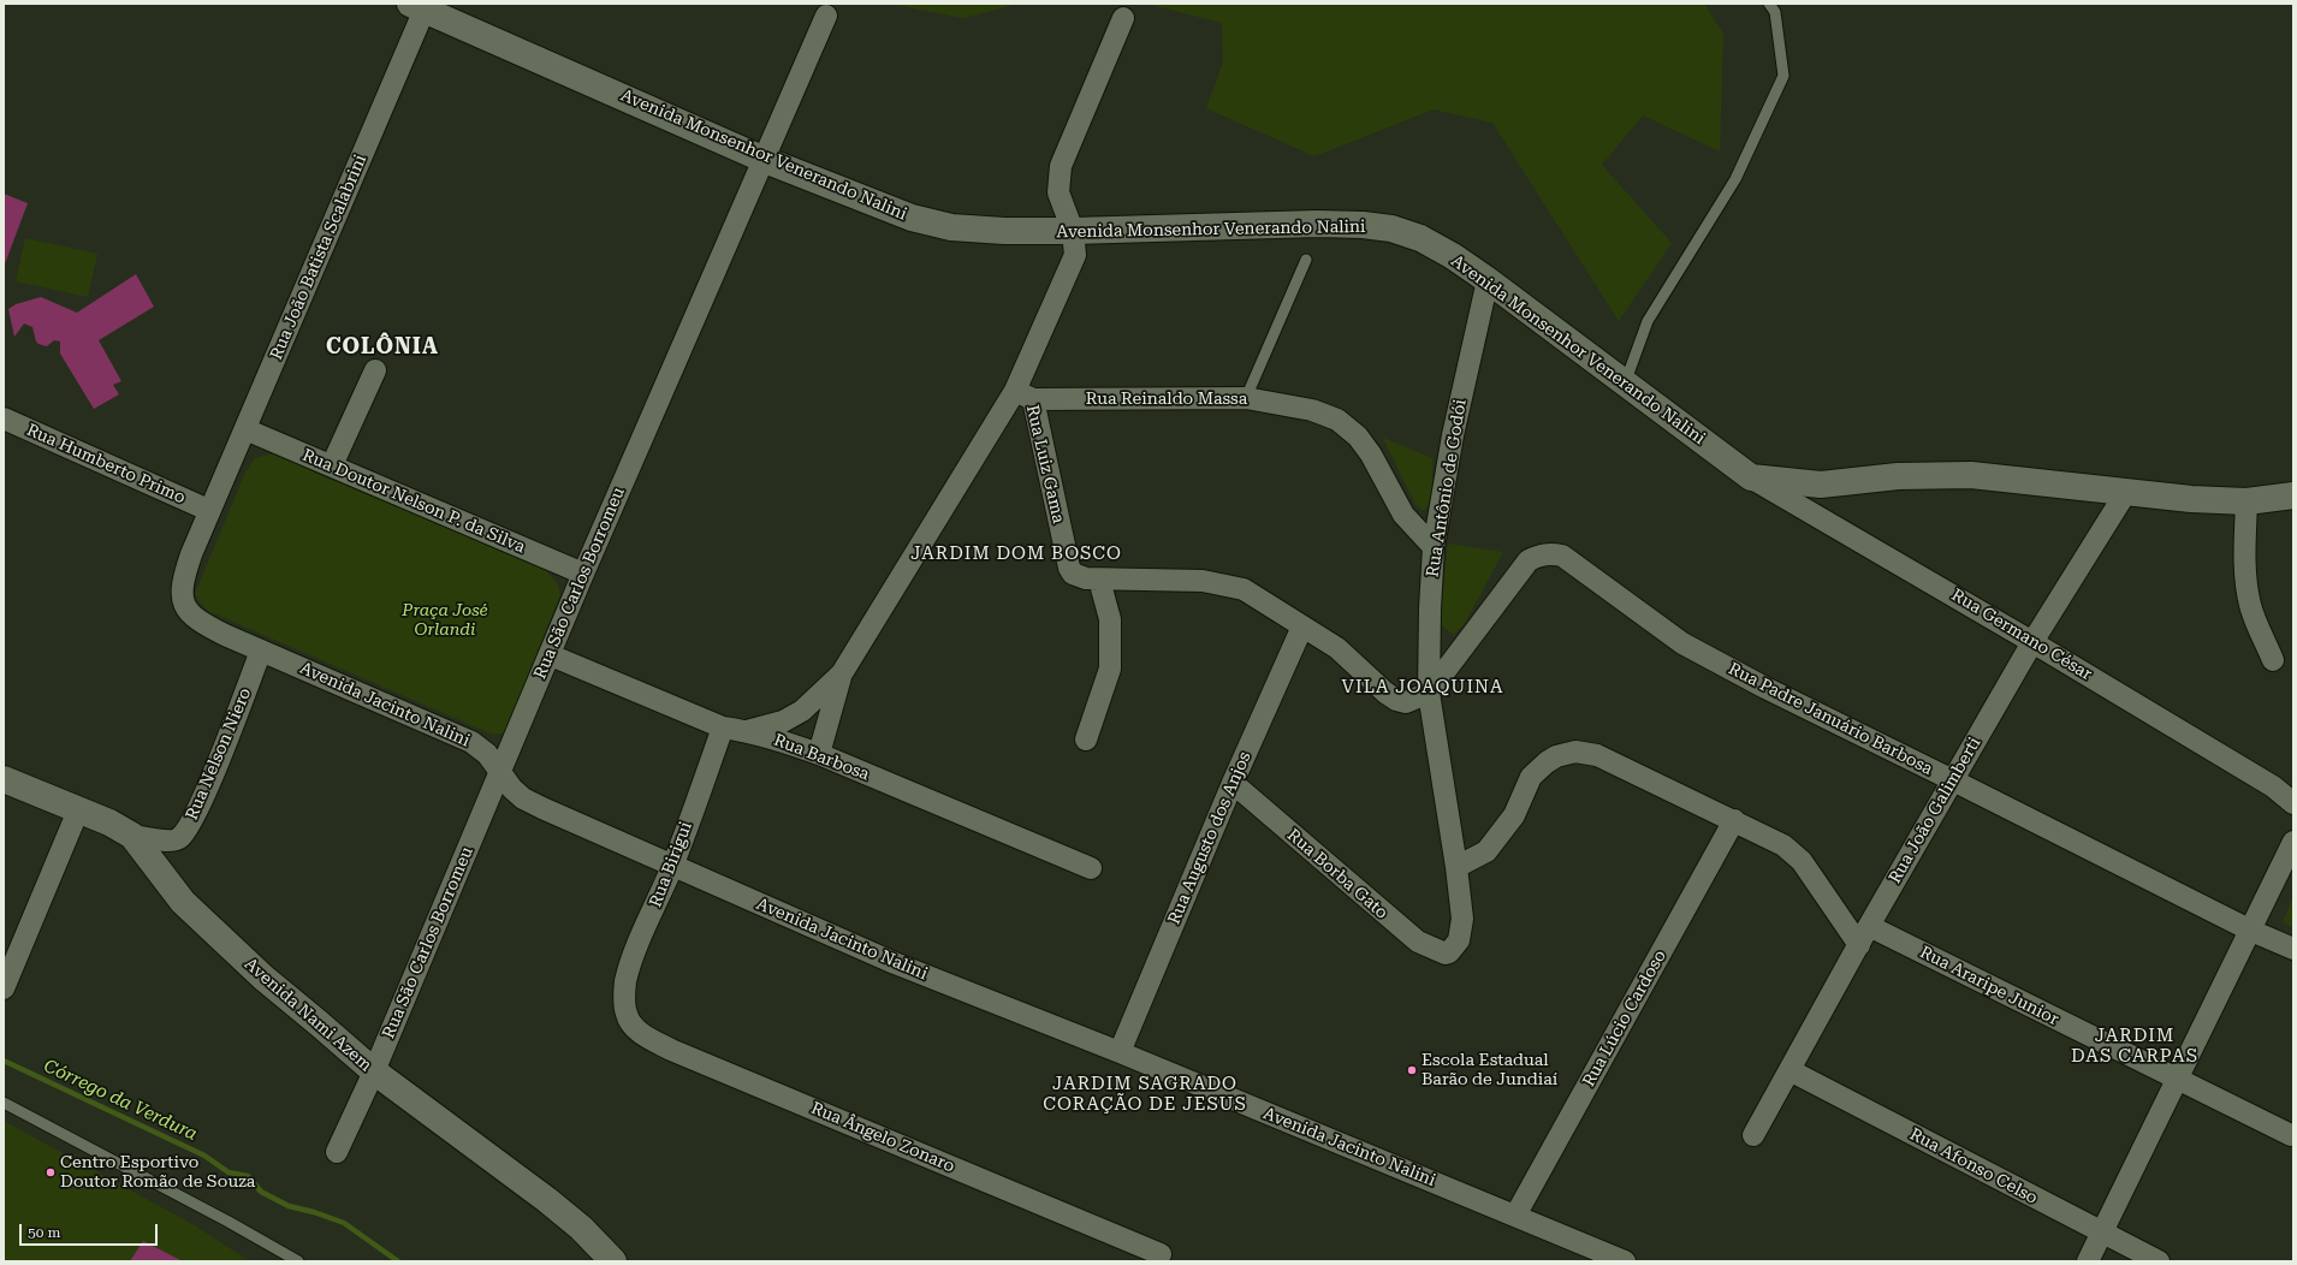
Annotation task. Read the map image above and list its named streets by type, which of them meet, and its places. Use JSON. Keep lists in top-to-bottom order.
{
  "streets": {
    "street": [
      "Avenida Monsenhor Venerando Nalini",
      "Rua João Batista Scalabrini",
      "Rua Reinaldo Massa",
      "Rua Humberto Primo",
      "Rua Luiz Gama",
      "Rua Antônio de Godói",
      "Rua Doutor Nelson P. da Silva",
      "Rua São Carlos Borromeu",
      "Rua Germano César",
      "Avenida Jacinto Nalini",
      "Rua Padre Januário Barbosa",
      "Rua Nelson Niero",
      "Rua Barbosa",
      "Rua João Galimberti",
      "Rua Augusto dos Anjos",
      "Rua Birigui",
      "Rua Borba Gato",
      "Rua Araripe Junior",
      "Avenida Nami Azem",
      "Rua Lúcio Cardoso",
      "Rua Ângelo Zonaro",
      "Rua Afonso Celso"
    ]
  },
  "crossings": [
    ["Avenida Monsenhor Venerando Nalini", "Rua João Batista Scalabrini"],
    ["Avenida Monsenhor Venerando Nalini", "Rua Antônio de Godói"],
    ["Avenida Monsenhor Venerando Nalini", "Rua São Carlos Borromeu"],
    ["Avenida Monsenhor Venerando Nalini", "Rua Germano César"],
    ["Rua João Batista Scalabrini", "Rua Humberto Primo"],
    ["Rua João Batista Scalabrini", "Rua Doutor Nelson P. da Silva"],
    ["Rua João Batista Scalabrini", "Avenida Jacinto Nalini"],
    ["Rua Reinaldo Massa", "Rua Luiz Gama"],
    ["Rua Reinaldo Massa", "Rua Antônio de Godói"],
    ["Rua Humberto Primo", "Avenida Jacinto Nalini"],
    ["Rua Antônio de Godói", "Rua Padre Januário Barbosa"],
    ["Rua Antônio de Godói", "Rua Borba Gato"],
    ["Rua Doutor Nelson P. da Silva", "Rua São Carlos Borromeu"],
    ["Rua São Carlos Borromeu", "Avenida Jacinto Nalini"],
    ["Rua São Carlos Borromeu", "Rua Barbosa"],
    ["Rua São Carlos Borromeu", "Avenida Nami Azem"],
    ["Rua Germano César", "Rua João Galimberti"],
    ["Avenida Jacinto Nalini", "Rua Nelson Niero"],
    ["Avenida Jacinto Nalini", "Rua Augusto dos Anjos"],
    ["Avenida Jacinto Nalini", "Rua Birigui"],
    ["Avenida Jacinto Nalini", "Rua Lúcio Cardoso"],
    ["Rua Padre Januário Barbosa", "Rua João Galimberti"],
    ["Rua Nelson Niero", "Avenida Nami Azem"],
    ["Rua Barbosa", "Rua Birigui"],
    ["Rua João Galimberti", "Rua Araripe Junior"],
    ["Rua João Galimberti", "Rua Afonso Celso"],
    ["Rua Augusto dos Anjos", "Rua Borba Gato"],
    ["Rua Birigui", "Rua Ângelo Zonaro"]
  ],
  "districts": [
    "COLÔNIA",
    "JARDIM DOM BOSCO",
    "VILA JOAQUINA",
    "JARDIM DAS CARPAS",
    "JARDIM SAGRADO CORAÇÃO DE JESUS"
  ],
  "water": ["Córrego da Verdura"],
  "parks": ["Praça José Orlandi"],
  "places": ["Escola Estadual Barão de Jundiaí", "Centro Esportivo Doutor Romão de Souza"],
  "scale_bar": "50 m"
}
